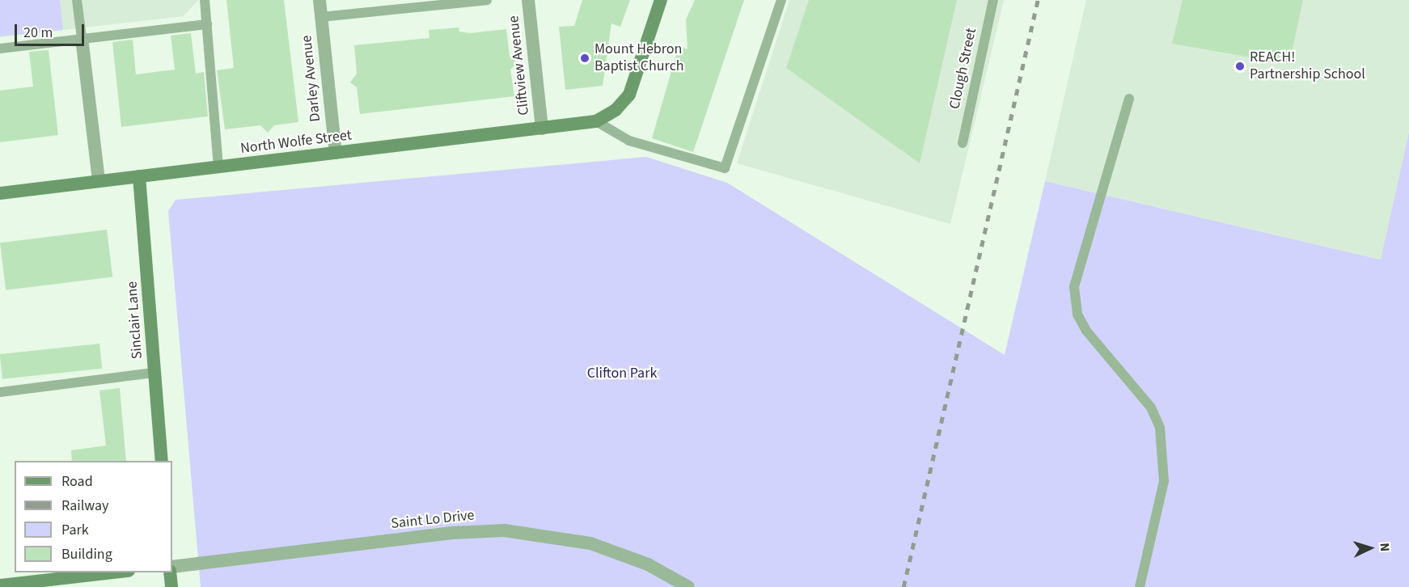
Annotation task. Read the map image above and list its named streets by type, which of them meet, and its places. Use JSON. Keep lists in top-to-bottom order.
{
  "streets": {
    "main road": ["North Wolfe Street", "Sinclair Lane"],
    "street": ["Cliftview Avenue", "Darley Avenue", "Saint Lo Drive"],
    "lane": ["Clough Street"]
  },
  "crossings": [
    ["Cliftview Avenue", "North Wolfe Street"],
    ["Darley Avenue", "North Wolfe Street"],
    ["North Wolfe Street", "Sinclair Lane"]
  ],
  "parks": ["Clifton Park"],
  "places": ["Mount Hebron Baptist Church", "REACH! Partnership School"],
  "legend": [
    "Road",
    "Railway",
    "Park",
    "Building"
  ],
  "scale_bar": "20 m",
  "north": "right"
}
